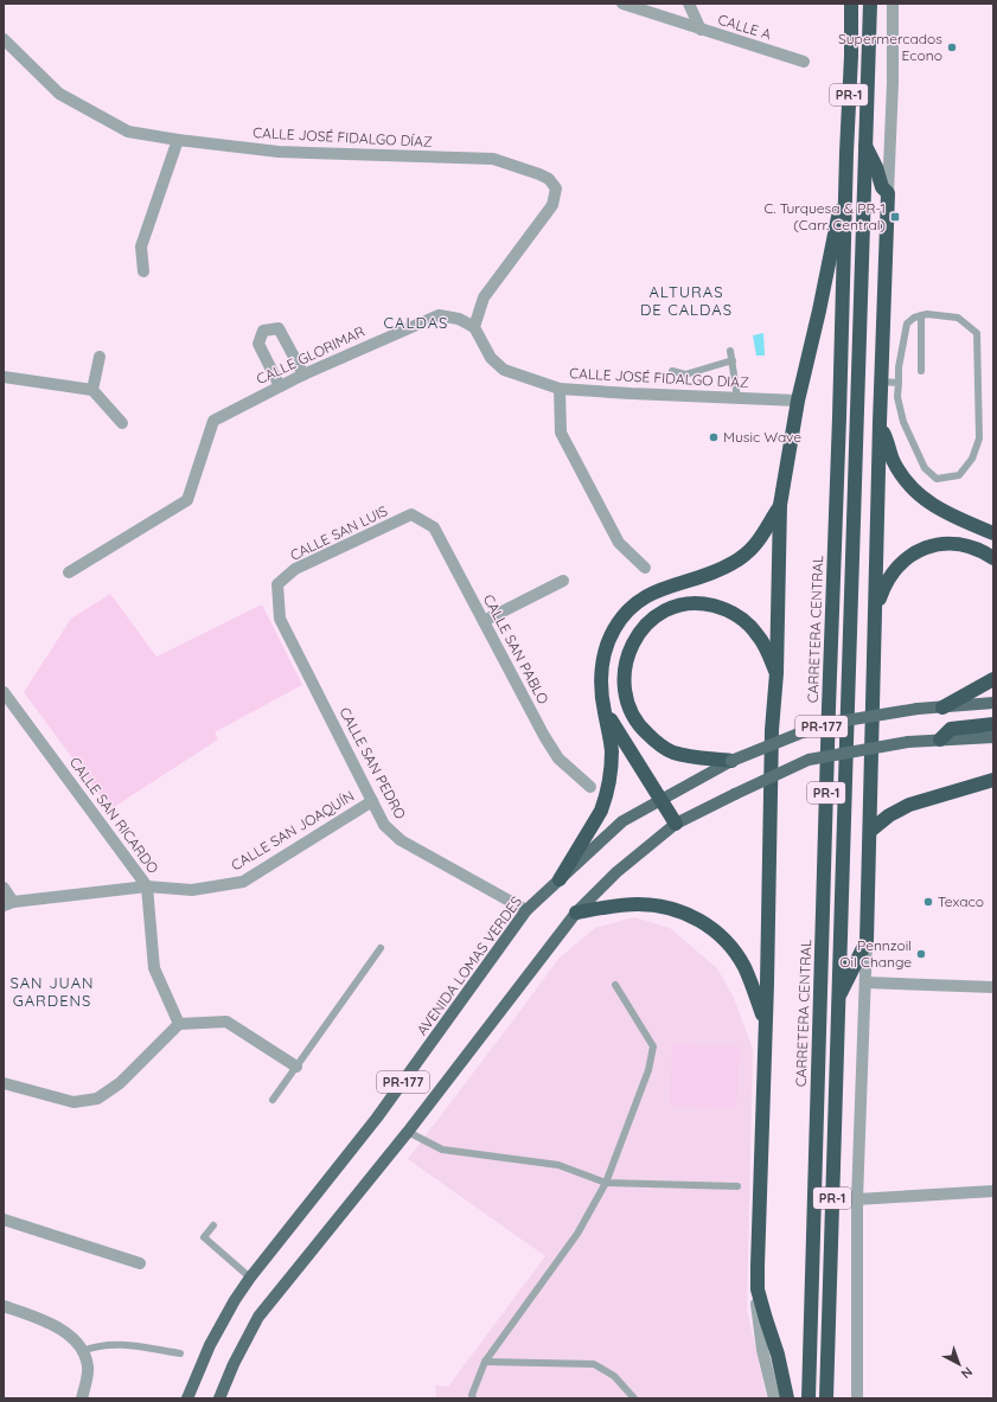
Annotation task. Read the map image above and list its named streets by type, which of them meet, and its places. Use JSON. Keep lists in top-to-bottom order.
{
  "streets": {
    "highway": ["PR-1", "CARRETERA CENTRAL"],
    "main road": ["PR-177", "AVENIDA LOMAS VERDES"],
    "street": [
      "CALLE A",
      "CALLE JOSÉ FIDALGO DÍAZ",
      "CALLE GLORIMAR",
      "CALLE JOSÉ FIDALGO DIAZ",
      "CALLE SAN LUIS",
      "CALLE SAN PABLO",
      "CALLE SAN PEDRO",
      "CALLE SAN RICARDO",
      "CALLE SAN JOAQUÍN"
    ]
  },
  "crossings": [
    ["CALLE JOSÉ FIDALGO DÍAZ", "CALLE GLORIMAR"],
    ["CALLE JOSÉ FIDALGO DÍAZ", "CALLE JOSÉ FIDALGO DIAZ"],
    ["CALLE GLORIMAR", "CALLE JOSÉ FIDALGO DIAZ"],
    ["CALLE SAN LUIS", "CALLE SAN PABLO"],
    ["CALLE SAN LUIS", "CALLE SAN PEDRO"],
    ["CALLE SAN PEDRO", "CALLE SAN JOAQUÍN"],
    ["CALLE SAN PEDRO", "AVENIDA LOMAS VERDES"],
    ["CALLE SAN RICARDO", "CALLE SAN JOAQUÍN"]
  ],
  "districts": ["ALTURAS DE CALDAS", "CALDAS", "SAN JUAN GARDENS"],
  "places": {
    "other": [
      "Supermercados Econo",
      "Music Wave",
      "Texaco",
      "Pennzoil Oil Change"
    ],
    "transit": ["C. Turquesa & PR-1 (Carr. Central)"]
  },
  "north": "bottom right"
}
